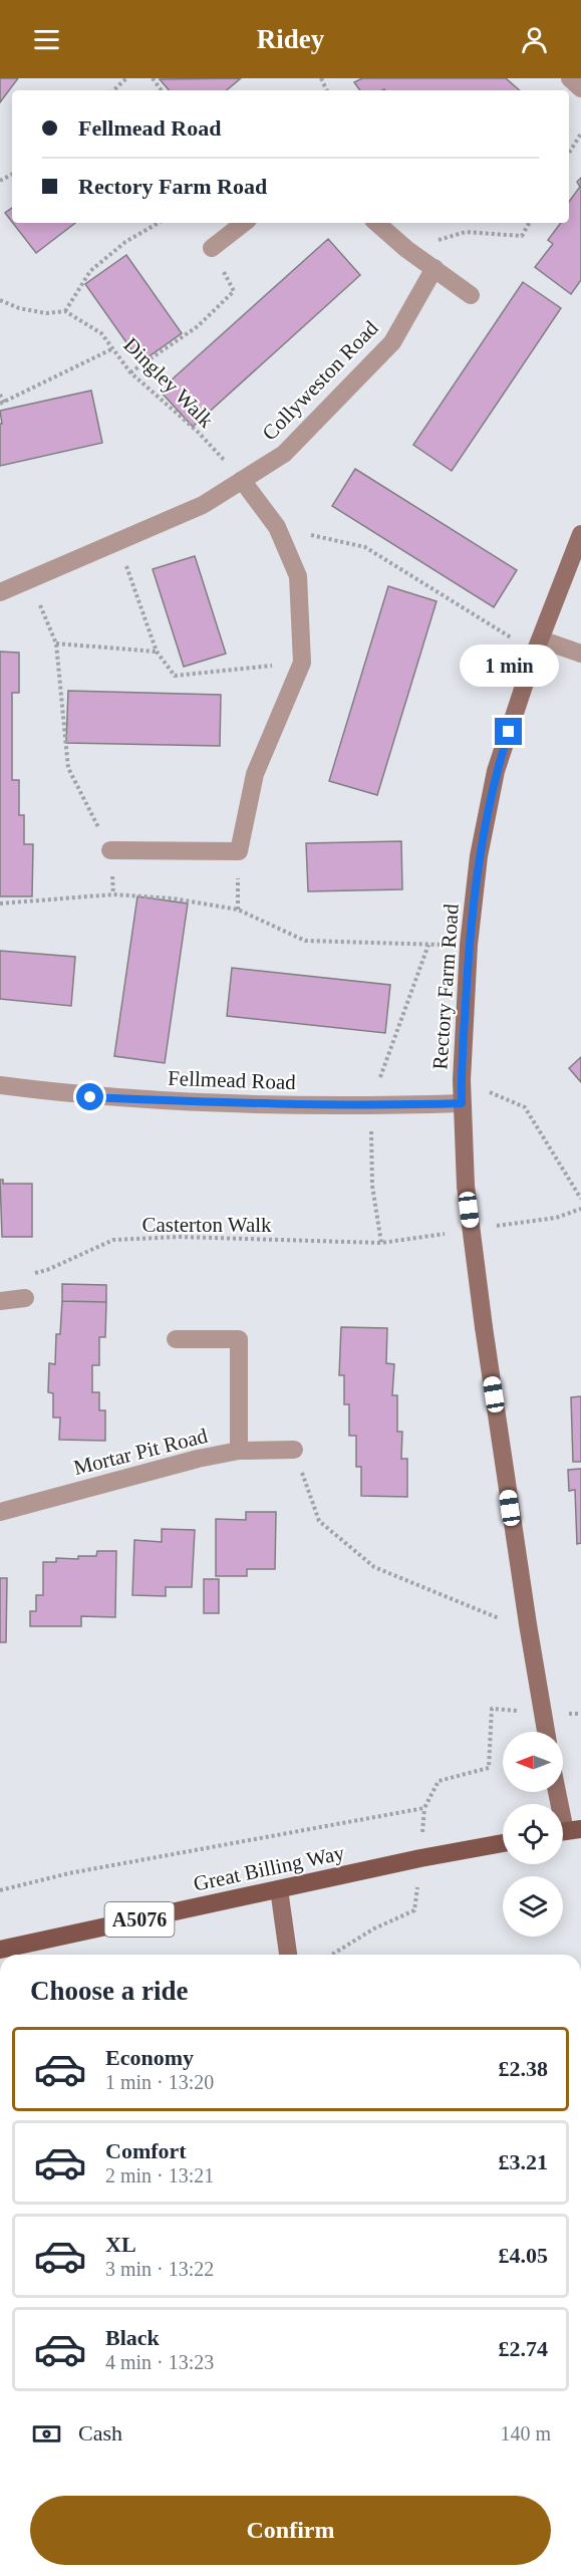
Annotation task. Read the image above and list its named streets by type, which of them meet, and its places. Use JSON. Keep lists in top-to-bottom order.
{
  "streets": {
    "main road": ["Great Billing Way", "A5076"],
    "street": [
      "Collyweston Road",
      "Rectory Farm Road",
      "Fellmead Road",
      "Mortar Pit Road"
    ],
    "path": ["Dingley Walk", "Casterton Walk"]
  },
  "crossings": [
    ["Collyweston Road", "Dingley Walk"],
    ["Rectory Farm Road", "Fellmead Road"]
  ],
  "north": "left",
  "page": {
    "header": "Ridey",
    "banner": ["Fellmead Road", "Rectory Farm Road"],
    "bubble": "1 min",
    "heading": "Choose a ride",
    "list": [
      {
        "name": "Economy",
        "note": "1 min · 13:20",
        "value": "£2.38"
      },
      {
        "name": "Comfort",
        "note": "2 min · 13:21",
        "value": "£3.21"
      },
      {
        "name": "XL",
        "note": "3 min · 13:22",
        "value": "£4.05"
      },
      {
        "name": "Black",
        "note": "4 min · 13:23",
        "value": "£2.74"
      }
    ],
    "pay": ["Cash", "140 m"],
    "buttons": "Confirm"
  }
}
